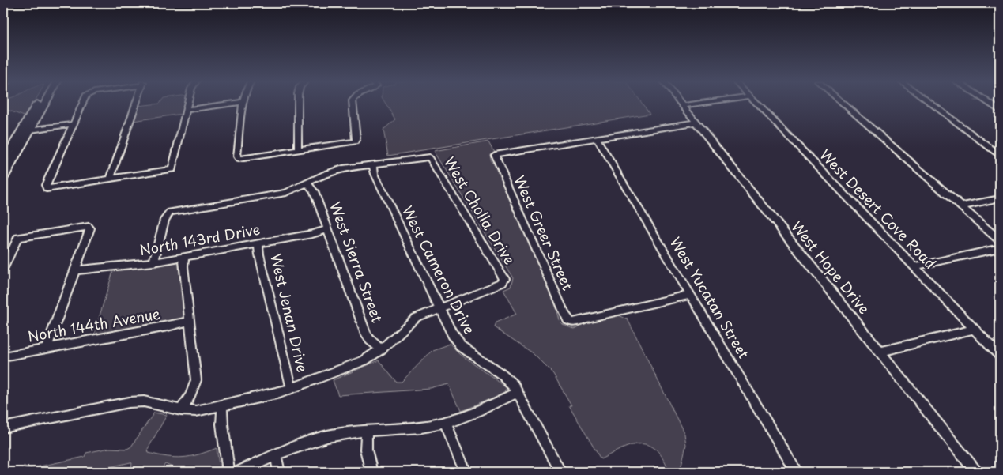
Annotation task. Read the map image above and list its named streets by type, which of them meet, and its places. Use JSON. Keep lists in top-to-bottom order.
{
  "streets": {
    "street": [
      "West Desert Cove Road",
      "West Cholla Drive",
      "West Greer Street",
      "North 143rd Drive",
      "West Sierra Street",
      "West Hope Drive",
      "West Cameron Drive",
      "West Yucatan Street",
      "West Jenan Drive",
      "North 144th Avenue"
    ]
  },
  "crossings": [
    ["West Cholla Drive", "West Cameron Drive"],
    ["West Greer Street", "West Yucatan Street"],
    ["North 143rd Drive", "West Sierra Street"],
    ["North 143rd Drive", "West Jenan Drive"]
  ]
}
